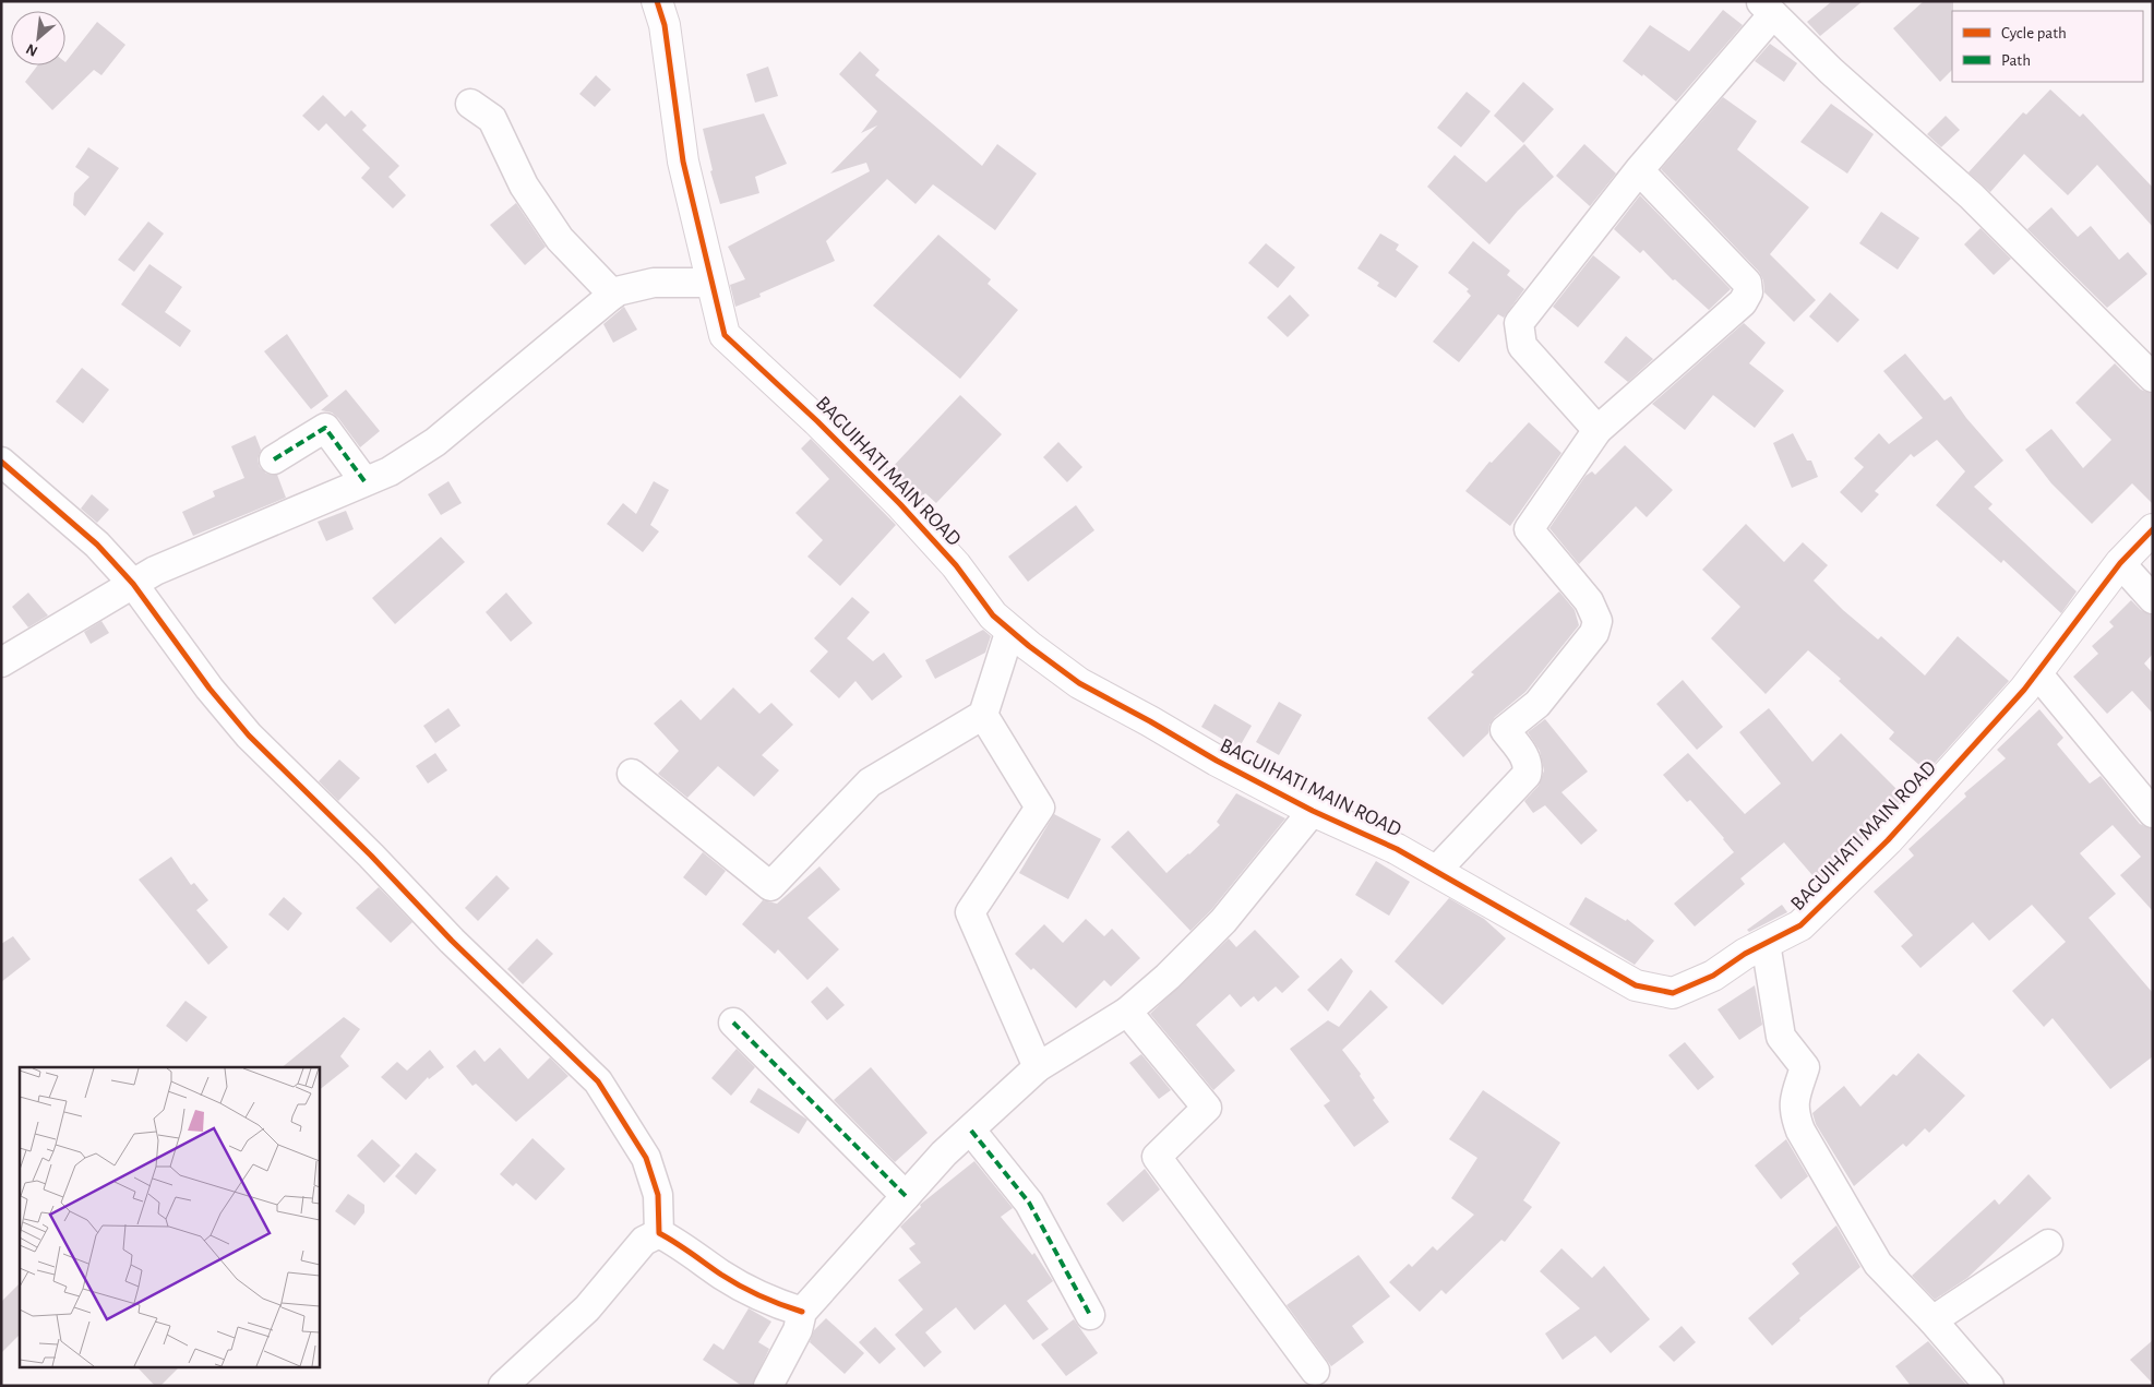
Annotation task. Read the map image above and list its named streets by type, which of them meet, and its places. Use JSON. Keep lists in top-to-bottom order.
{
  "streets": {
    "street": ["BAGUIHATI MAIN ROAD"]
  },
  "legend": ["Cycle path", "Path"],
  "north": "bottom left"
}
